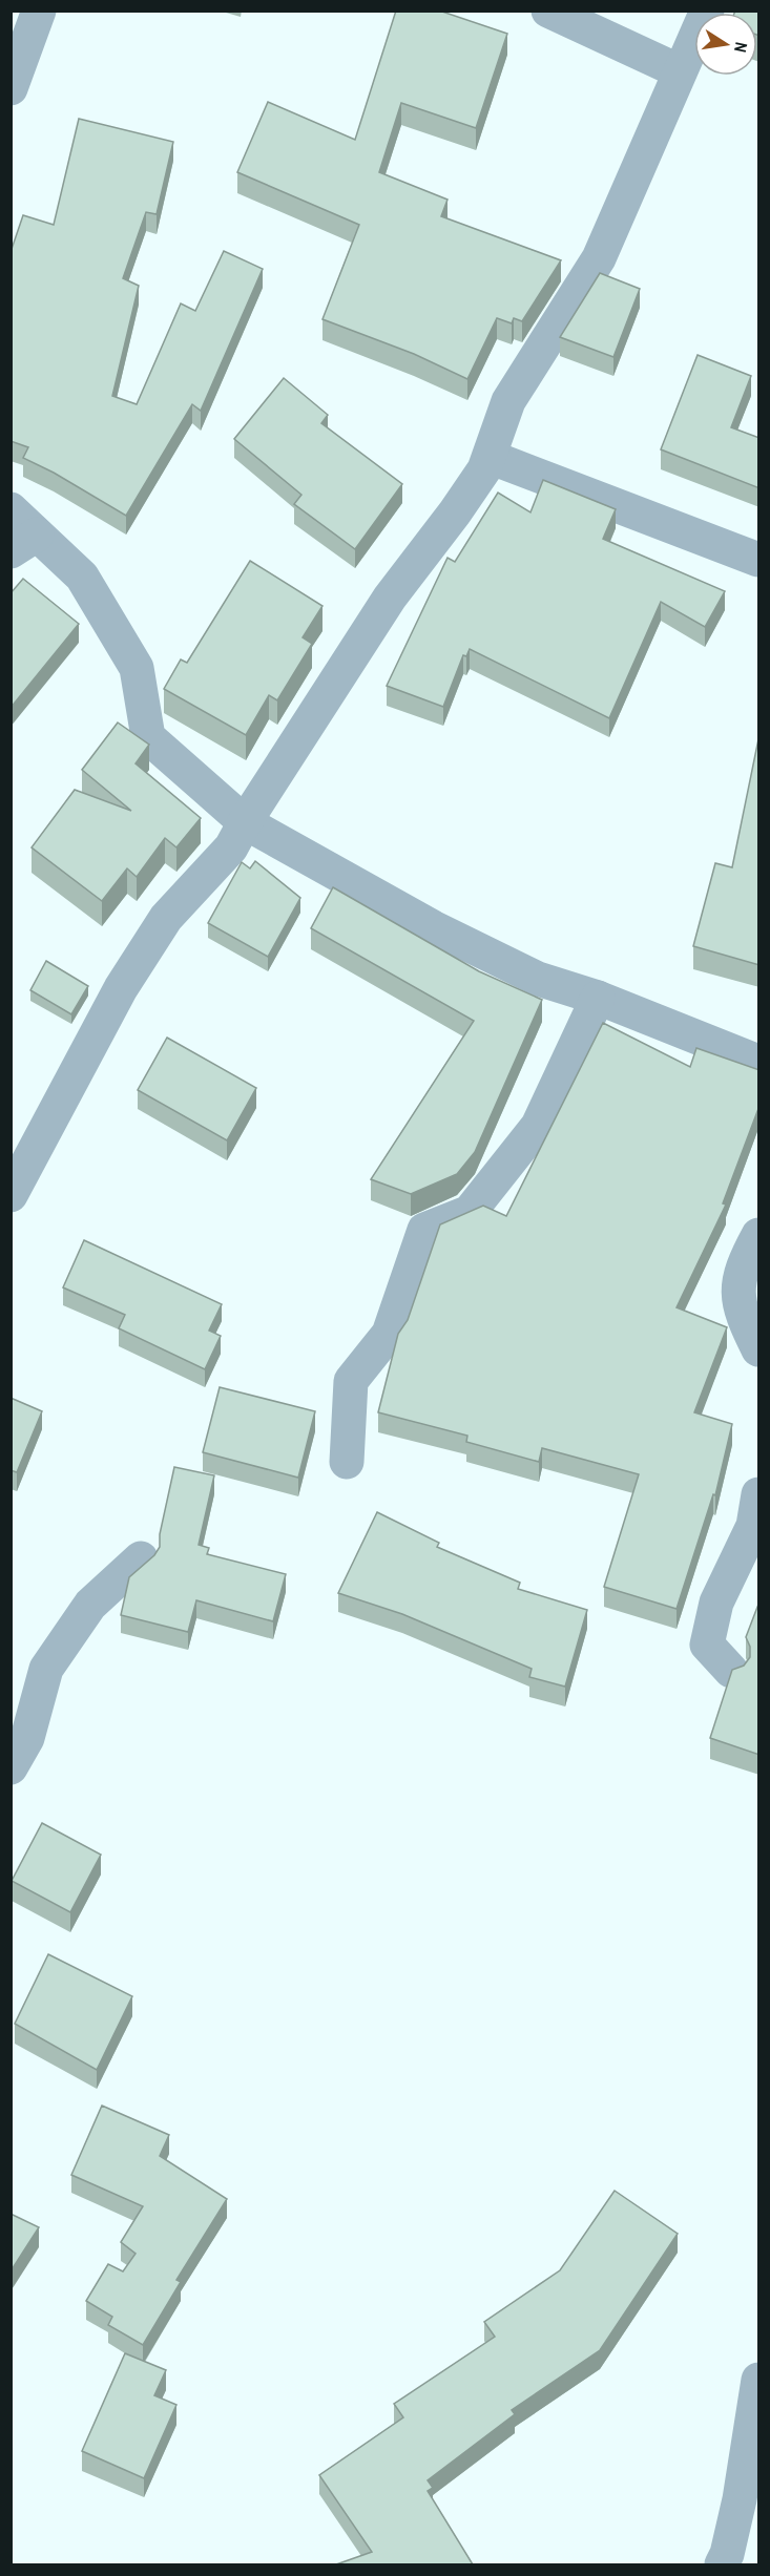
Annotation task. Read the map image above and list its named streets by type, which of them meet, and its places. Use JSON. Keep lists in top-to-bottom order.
{
  "north": "right"
}
